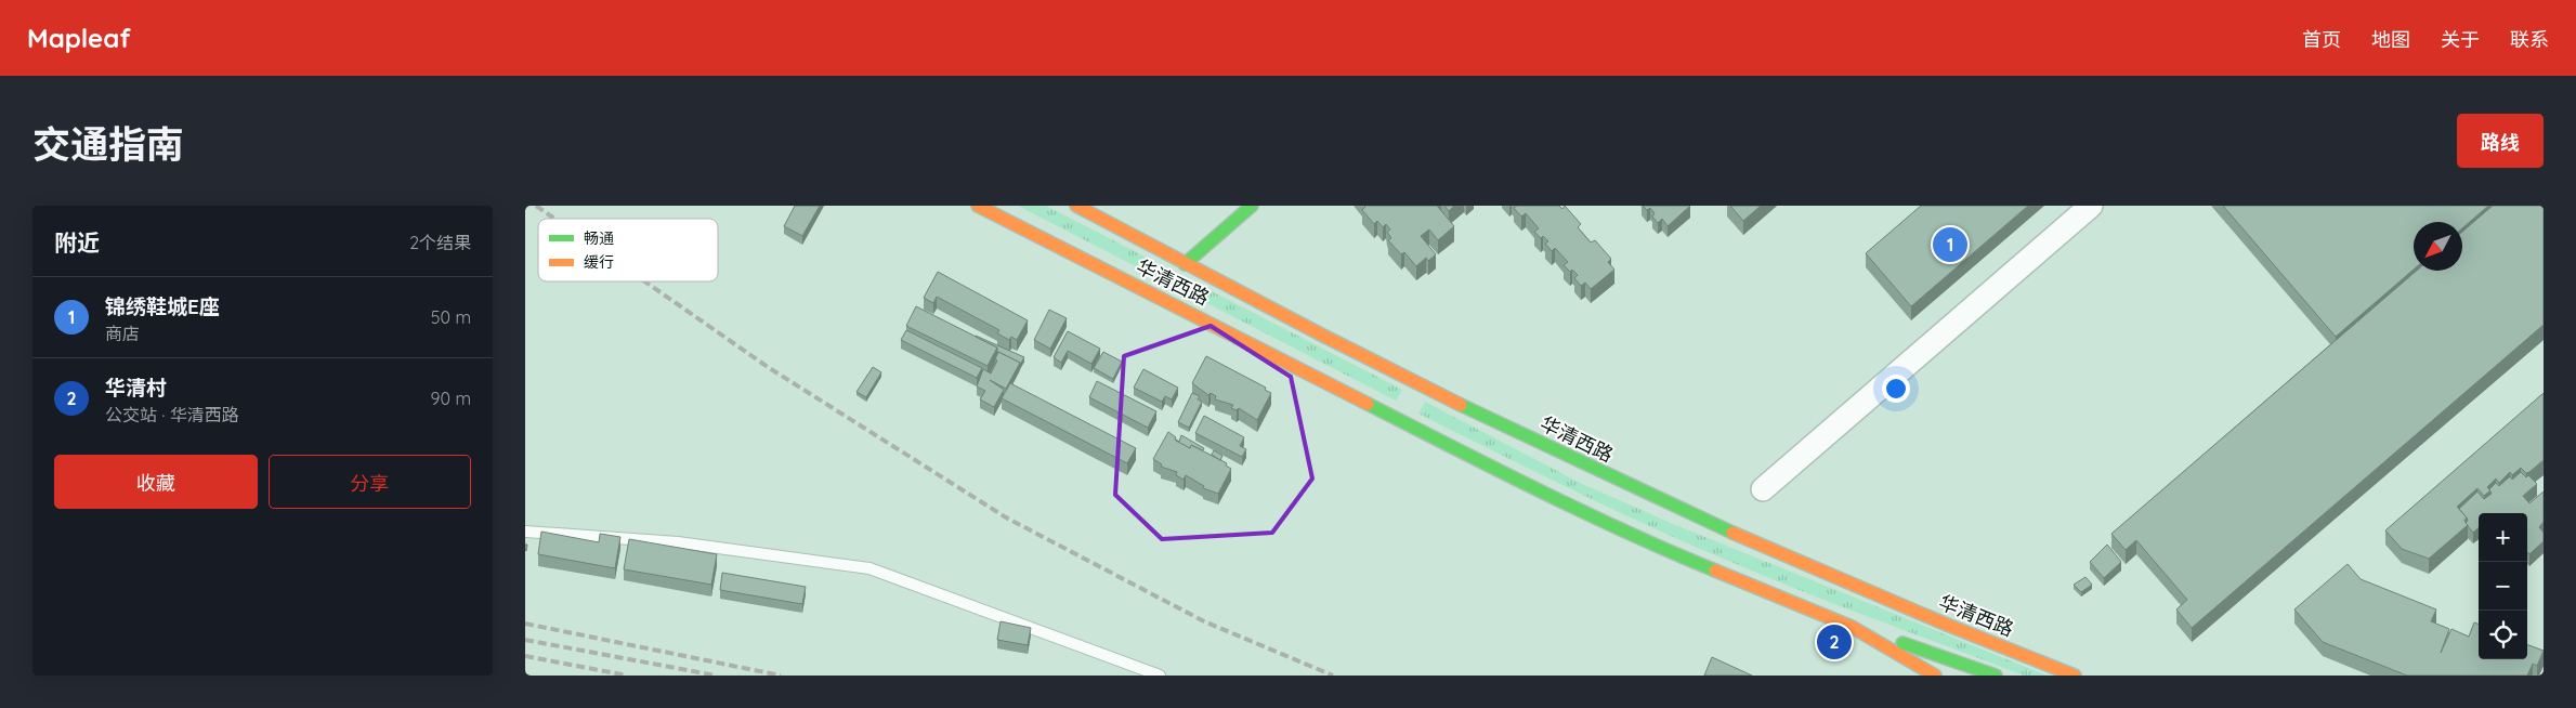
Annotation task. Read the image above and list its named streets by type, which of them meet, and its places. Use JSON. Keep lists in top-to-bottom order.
{
  "streets": {
    "main road": ["华清西路"]
  },
  "legend": ["畅通", "缓行"],
  "north": "bottom left",
  "page": {
    "header": "Mapleaf",
    "nav": [
      "首页",
      "地图",
      "关于",
      "联系"
    ],
    "title": "交通指南",
    "buttons": [
      "路线",
      ["收藏", "分享"]
    ],
    "heading": ["附近", "2个结果"],
    "pins": ["1", "2"],
    "list": [
      {
        "mark": "1",
        "name": "锦绣鞋城E座",
        "note": "商店",
        "value": "50 m"
      },
      {
        "mark": "2",
        "name": "华清村",
        "note": "公交站 · 华清西路",
        "value": "90 m"
      }
    ],
    "map_buttons": ["+", "−"]
  }
}
